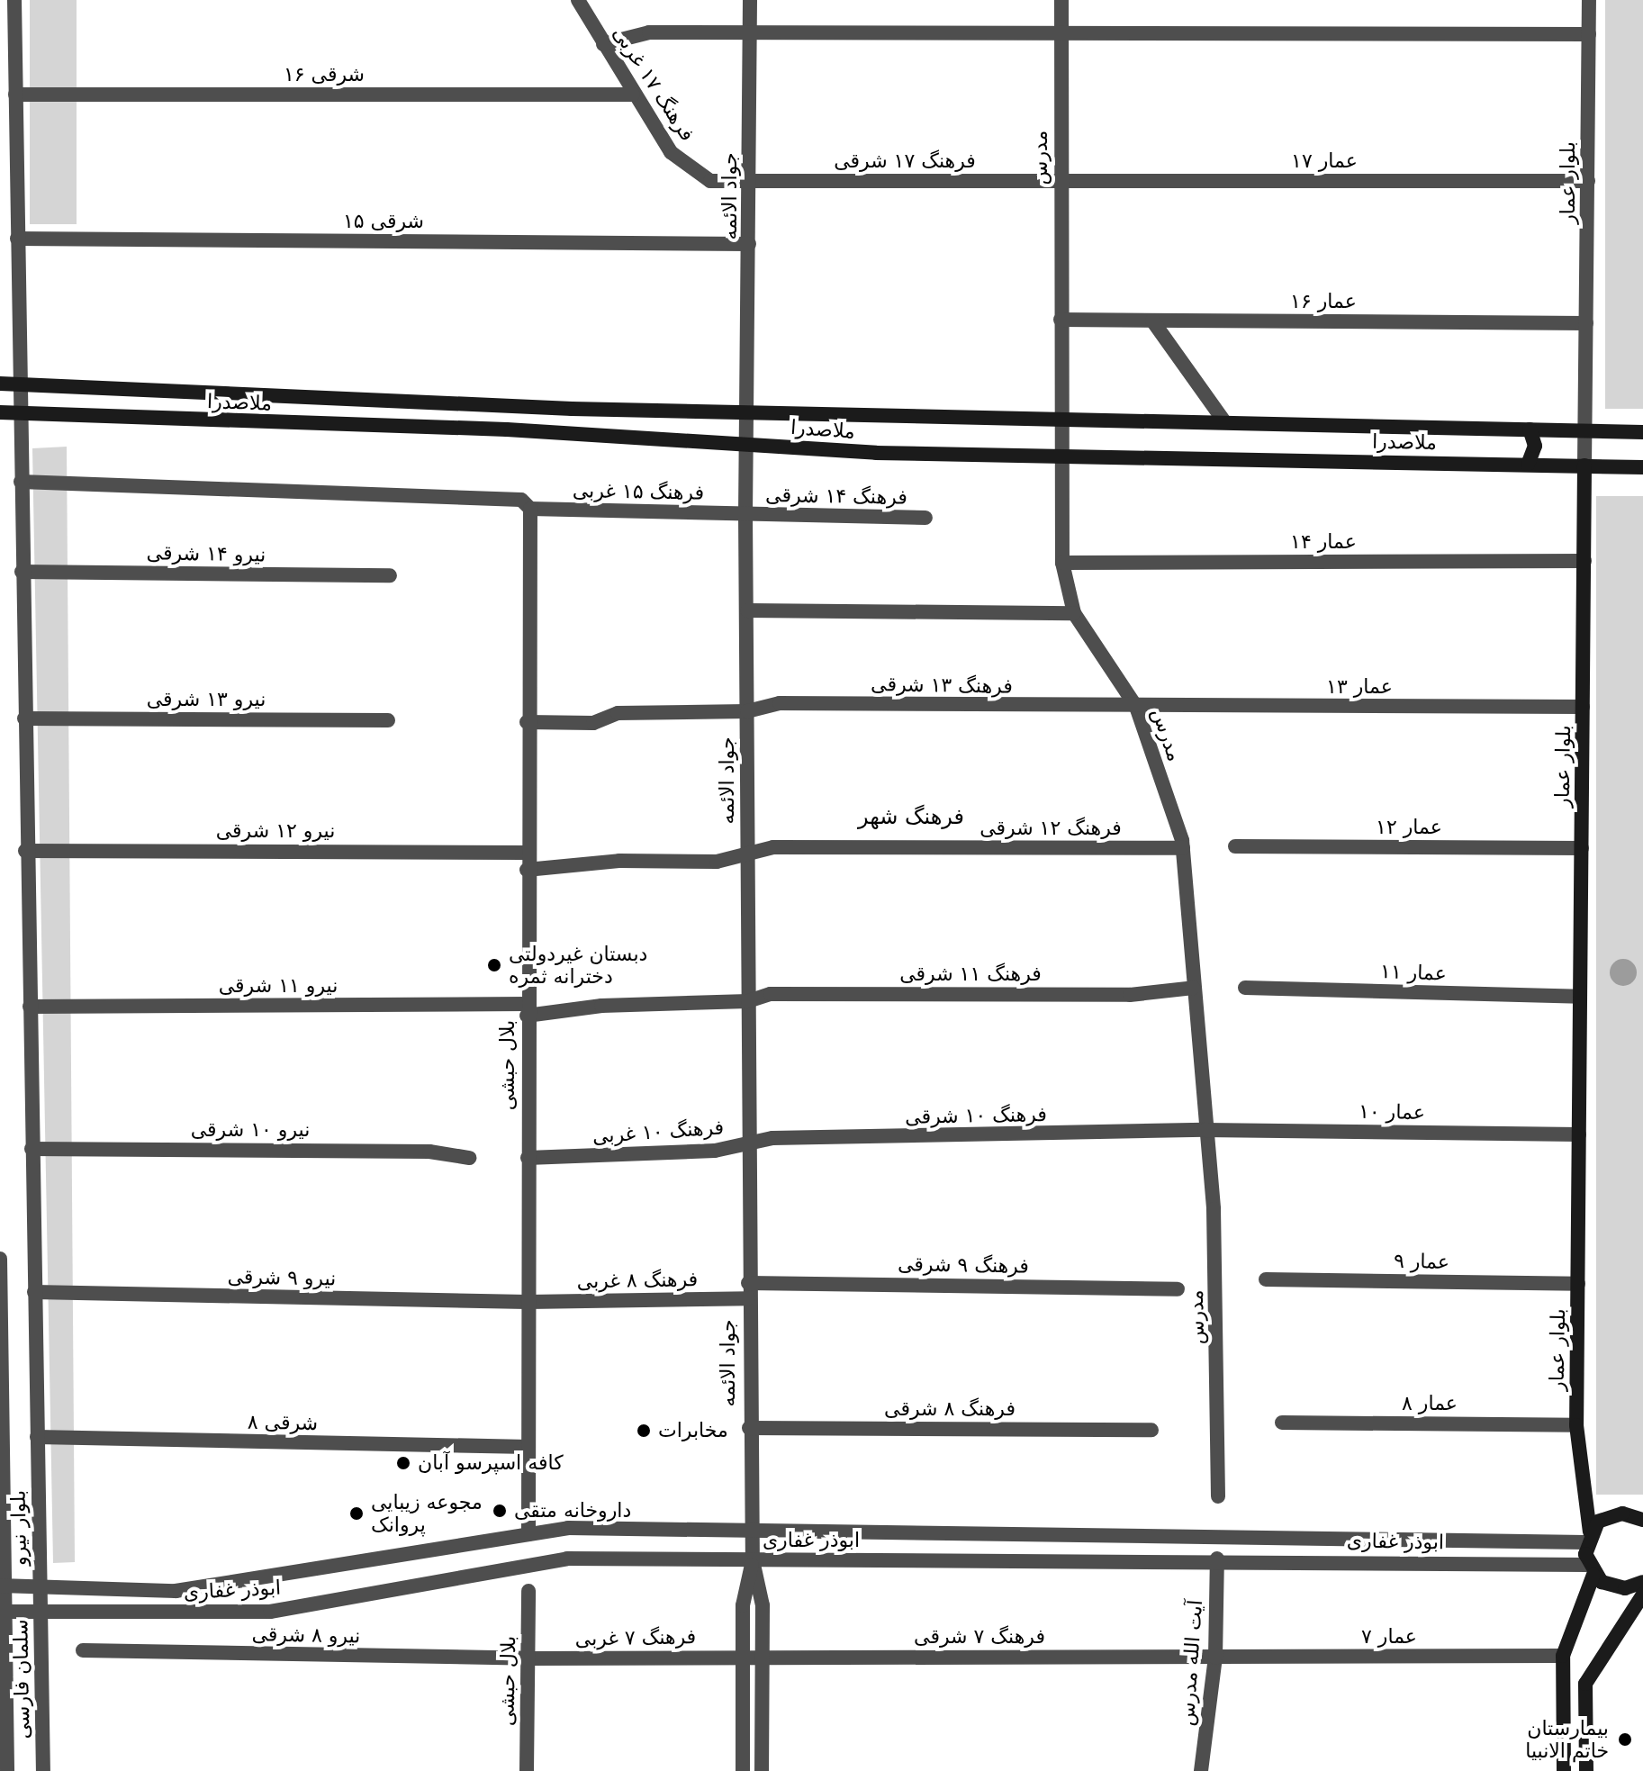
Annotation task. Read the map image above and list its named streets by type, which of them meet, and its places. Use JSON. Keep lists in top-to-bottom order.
{
  "streets": {
    "main road": ["بلوار عمار", "ملاصدرا"],
    "street": [
      "۱۶ شرقی",
      "فرهنگ ۱۷ غربی",
      "مدرس",
      "فرهنگ ۱۷ شرقی",
      "عمار ۱۷",
      "جواد الائمه",
      "۱۵ شرقی",
      "عمار ۱۶",
      "فرهنگ ۱۵ غربی",
      "فرهنگ ۱۴ شرقی",
      "عمار ۱۴",
      "نیرو ۱۴ شرقی",
      "فرهنگ ۱۳ شرقی",
      "عمار ۱۳",
      "نیرو ۱۳ شرقی",
      "عمار ۱۲",
      "فرهنگ ۱۲ شرقی",
      "نیرو ۱۲ شرقی",
      "عمار ۱۱",
      "فرهنگ ۱۱ شرقی",
      "نیرو ۱۱ شرقی",
      "بلال حبشی",
      "عمار ۱۰",
      "فرهنگ ۱۰ شرقی",
      "نیرو ۱۰ شرقی",
      "فرهنگ ۱۰ غربی",
      "عمار ۹",
      "فرهنگ ۹ شرقی",
      "نیرو ۹ شرقی",
      "فرهنگ ۸ غربی",
      "عمار ۸",
      "فرهنگ ۸ شرقی",
      "۸ شرقی",
      "بلوار نیرو",
      "ابوذر غفاری",
      "نیرو ۸ شرقی",
      "فرهنگ ۷ شرقی",
      "عمار ۷",
      "فرهنگ ۷ غربی",
      "آیت الله مدرس",
      "سلمان فارسی"
    ]
  },
  "crossings": [
    ["۱۶ شرقی", "فرهنگ ۱۷ غربی"],
    ["۱۶ شرقی", "بلوار نیرو"],
    ["فرهنگ ۱۷ غربی", "فرهنگ ۱۷ شرقی"],
    ["فرهنگ ۱۷ غربی", "جواد الائمه"],
    ["مدرس", "فرهنگ ۱۷ شرقی"],
    ["مدرس", "عمار ۱۷"],
    ["مدرس", "عمار ۱۶"],
    ["مدرس", "ملاصدرا"],
    ["مدرس", "عمار ۱۴"],
    ["مدرس", "فرهنگ ۱۳ شرقی"],
    ["مدرس", "عمار ۱۳"],
    ["مدرس", "فرهنگ ۱۲ شرقی"],
    ["مدرس", "فرهنگ ۱۱ شرقی"],
    ["مدرس", "عمار ۱۰"],
    ["مدرس", "فرهنگ ۱۰ شرقی"],
    ["فرهنگ ۱۷ شرقی", "عمار ۱۷"],
    ["فرهنگ ۱۷ شرقی", "جواد الائمه"],
    ["عمار ۱۷", "بلوار عمار"],
    ["بلوار عمار", "عمار ۱۶"],
    ["بلوار عمار", "ملاصدرا"],
    ["بلوار عمار", "عمار ۱۴"],
    ["بلوار عمار", "عمار ۱۳"],
    ["بلوار عمار", "عمار ۱۲"],
    ["بلوار عمار", "عمار ۱۱"],
    ["بلوار عمار", "عمار ۱۰"],
    ["بلوار عمار", "عمار ۹"],
    ["بلوار عمار", "عمار ۸"],
    ["بلوار عمار", "ابوذر غفاری"],
    ["جواد الائمه", "۱۵ شرقی"],
    ["جواد الائمه", "ملاصدرا"],
    ["جواد الائمه", "فرهنگ ۱۵ غربی"],
    ["جواد الائمه", "فرهنگ ۱۴ شرقی"],
    ["جواد الائمه", "فرهنگ ۱۳ شرقی"],
    ["جواد الائمه", "فرهنگ ۱۲ شرقی"],
    ["جواد الائمه", "فرهنگ ۱۱ شرقی"],
    ["جواد الائمه", "فرهنگ ۱۰ شرقی"],
    ["جواد الائمه", "فرهنگ ۱۰ غربی"],
    ["جواد الائمه", "فرهنگ ۹ شرقی"],
    ["جواد الائمه", "فرهنگ ۸ غربی"],
    ["جواد الائمه", "فرهنگ ۸ شرقی"],
    ["جواد الائمه", "ابوذر غفاری"],
    ["جواد الائمه", "فرهنگ ۷ شرقی"],
    ["جواد الائمه", "فرهنگ ۷ غربی"],
    ["۱۵ شرقی", "بلوار نیرو"],
    ["ملاصدرا", "بلوار نیرو"],
    ["فرهنگ ۱۵ غربی", "فرهنگ ۱۴ شرقی"],
    ["فرهنگ ۱۵ غربی", "بلال حبشی"],
    ["فرهنگ ۱۵ غربی", "بلوار نیرو"],
    ["نیرو ۱۴ شرقی", "بلوار نیرو"],
    ["فرهنگ ۱۳ شرقی", "عمار ۱۳"],
    ["فرهنگ ۱۳ شرقی", "بلال حبشی"],
    ["نیرو ۱۳ شرقی", "بلوار نیرو"],
    ["فرهنگ ۱۲ شرقی", "بلال حبشی"],
    ["نیرو ۱۲ شرقی", "بلال حبشی"],
    ["نیرو ۱۲ شرقی", "بلوار نیرو"],
    ["فرهنگ ۱۱ شرقی", "نیرو ۱۱ شرقی"],
    ["فرهنگ ۱۱ شرقی", "بلال حبشی"],
    ["نیرو ۱۱ شرقی", "بلال حبشی"],
    ["نیرو ۱۱ شرقی", "بلوار نیرو"],
    ["بلال حبشی", "فرهنگ ۱۰ غربی"],
    ["بلال حبشی", "نیرو ۹ شرقی"],
    ["بلال حبشی", "فرهنگ ۸ غربی"],
    ["بلال حبشی", "۸ شرقی"],
    ["بلال حبشی", "ابوذر غفاری"],
    ["بلال حبشی", "نیرو ۸ شرقی"],
    ["بلال حبشی", "فرهنگ ۷ غربی"],
    ["عمار ۱۰", "فرهنگ ۱۰ شرقی"],
    ["فرهنگ ۱۰ شرقی", "فرهنگ ۱۰ غربی"],
    ["نیرو ۱۰ شرقی", "بلوار نیرو"],
    ["نیرو ۹ شرقی", "فرهنگ ۸ غربی"],
    ["نیرو ۹ شرقی", "بلوار نیرو"],
    ["۸ شرقی", "بلوار نیرو"],
    ["بلوار نیرو", "ابوذر غفاری"],
    ["بلوار نیرو", "سلمان فارسی"],
    ["ابوذر غفاری", "آیت الله مدرس"],
    ["ابوذر غفاری", "سلمان فارسی"],
    ["نیرو ۸ شرقی", "فرهنگ ۷ غربی"],
    ["فرهنگ ۷ شرقی", "عمار ۷"],
    ["فرهنگ ۷ شرقی", "فرهنگ ۷ غربی"],
    ["فرهنگ ۷ شرقی", "آیت الله مدرس"],
    ["عمار ۷", "آیت الله مدرس"]
  ],
  "districts": ["فرهنگ شهر"],
  "places": [
    "دبستان غیردولتی دخترانه ثمره",
    "مخابرات",
    "کافه اسپرسو آبان",
    "داروخانه متقی",
    "مجوعه زیبایی پروانک",
    "بیمارستان خاتم الانبیا"
  ]
}
